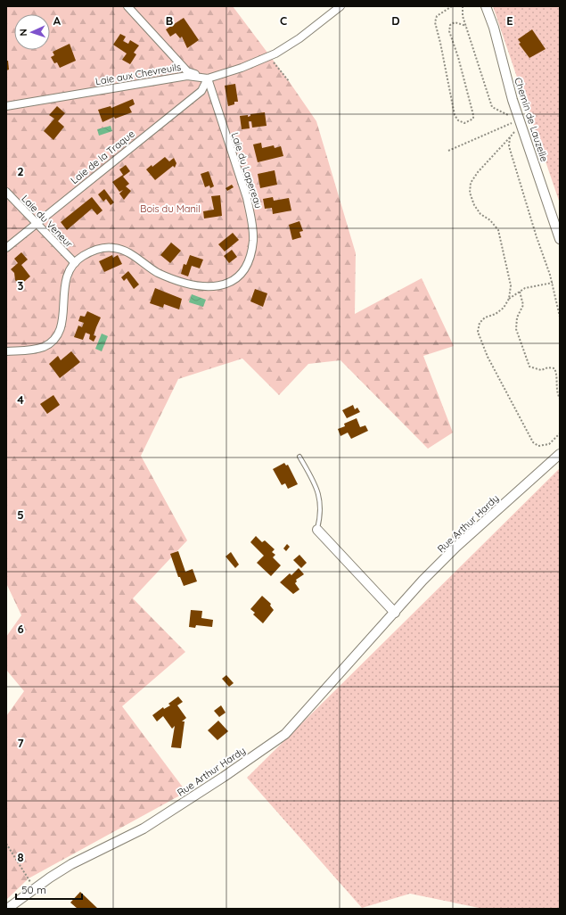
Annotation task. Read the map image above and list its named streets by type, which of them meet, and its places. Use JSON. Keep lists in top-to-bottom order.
{
  "streets": {
    "street": [
      "Laie aux Chevreuils",
      "Chemin de Lauzelle",
      "Laie de la Traque",
      "Laie du Lapereau",
      "Laie du Veneur",
      "Rue Arthur Hardy"
    ]
  },
  "crossings": [
    ["Laie aux Chevreuils", "Laie de la Traque"],
    ["Laie aux Chevreuils", "Laie du Lapereau"],
    ["Laie de la Traque", "Laie du Lapereau"],
    ["Laie de la Traque", "Laie du Veneur"],
    ["Laie du Lapereau", "Laie du Veneur"]
  ],
  "parks": ["Bois du Manil"],
  "scale_bar": "50 m",
  "north": "left",
  "grid": {
    "columns": [
      "A",
      "B",
      "C",
      "D",
      "E"
    ],
    "rows": [
      "2",
      "3",
      "4",
      "5",
      "6",
      "7",
      "8"
    ]
  }
}
